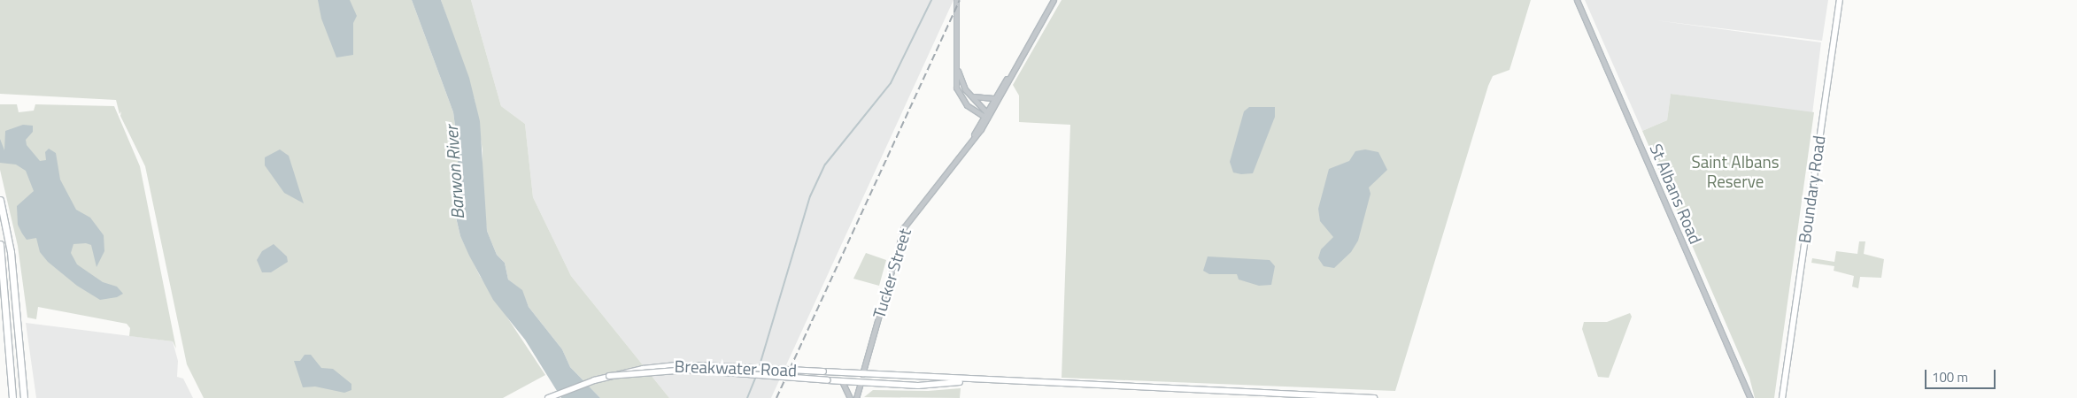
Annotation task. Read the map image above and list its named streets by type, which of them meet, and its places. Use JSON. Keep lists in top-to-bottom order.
{
  "streets": {
    "main road": ["Boundary Road", "Tucker Street", "Breakwater Road"],
    "street": ["St Albans Road"]
  },
  "crossings": [
    ["Tucker Street", "Breakwater Road"]
  ],
  "water": ["Barwon River"],
  "parks": ["Saint Albans Reserve"],
  "scale_bar": "100 m"
}
